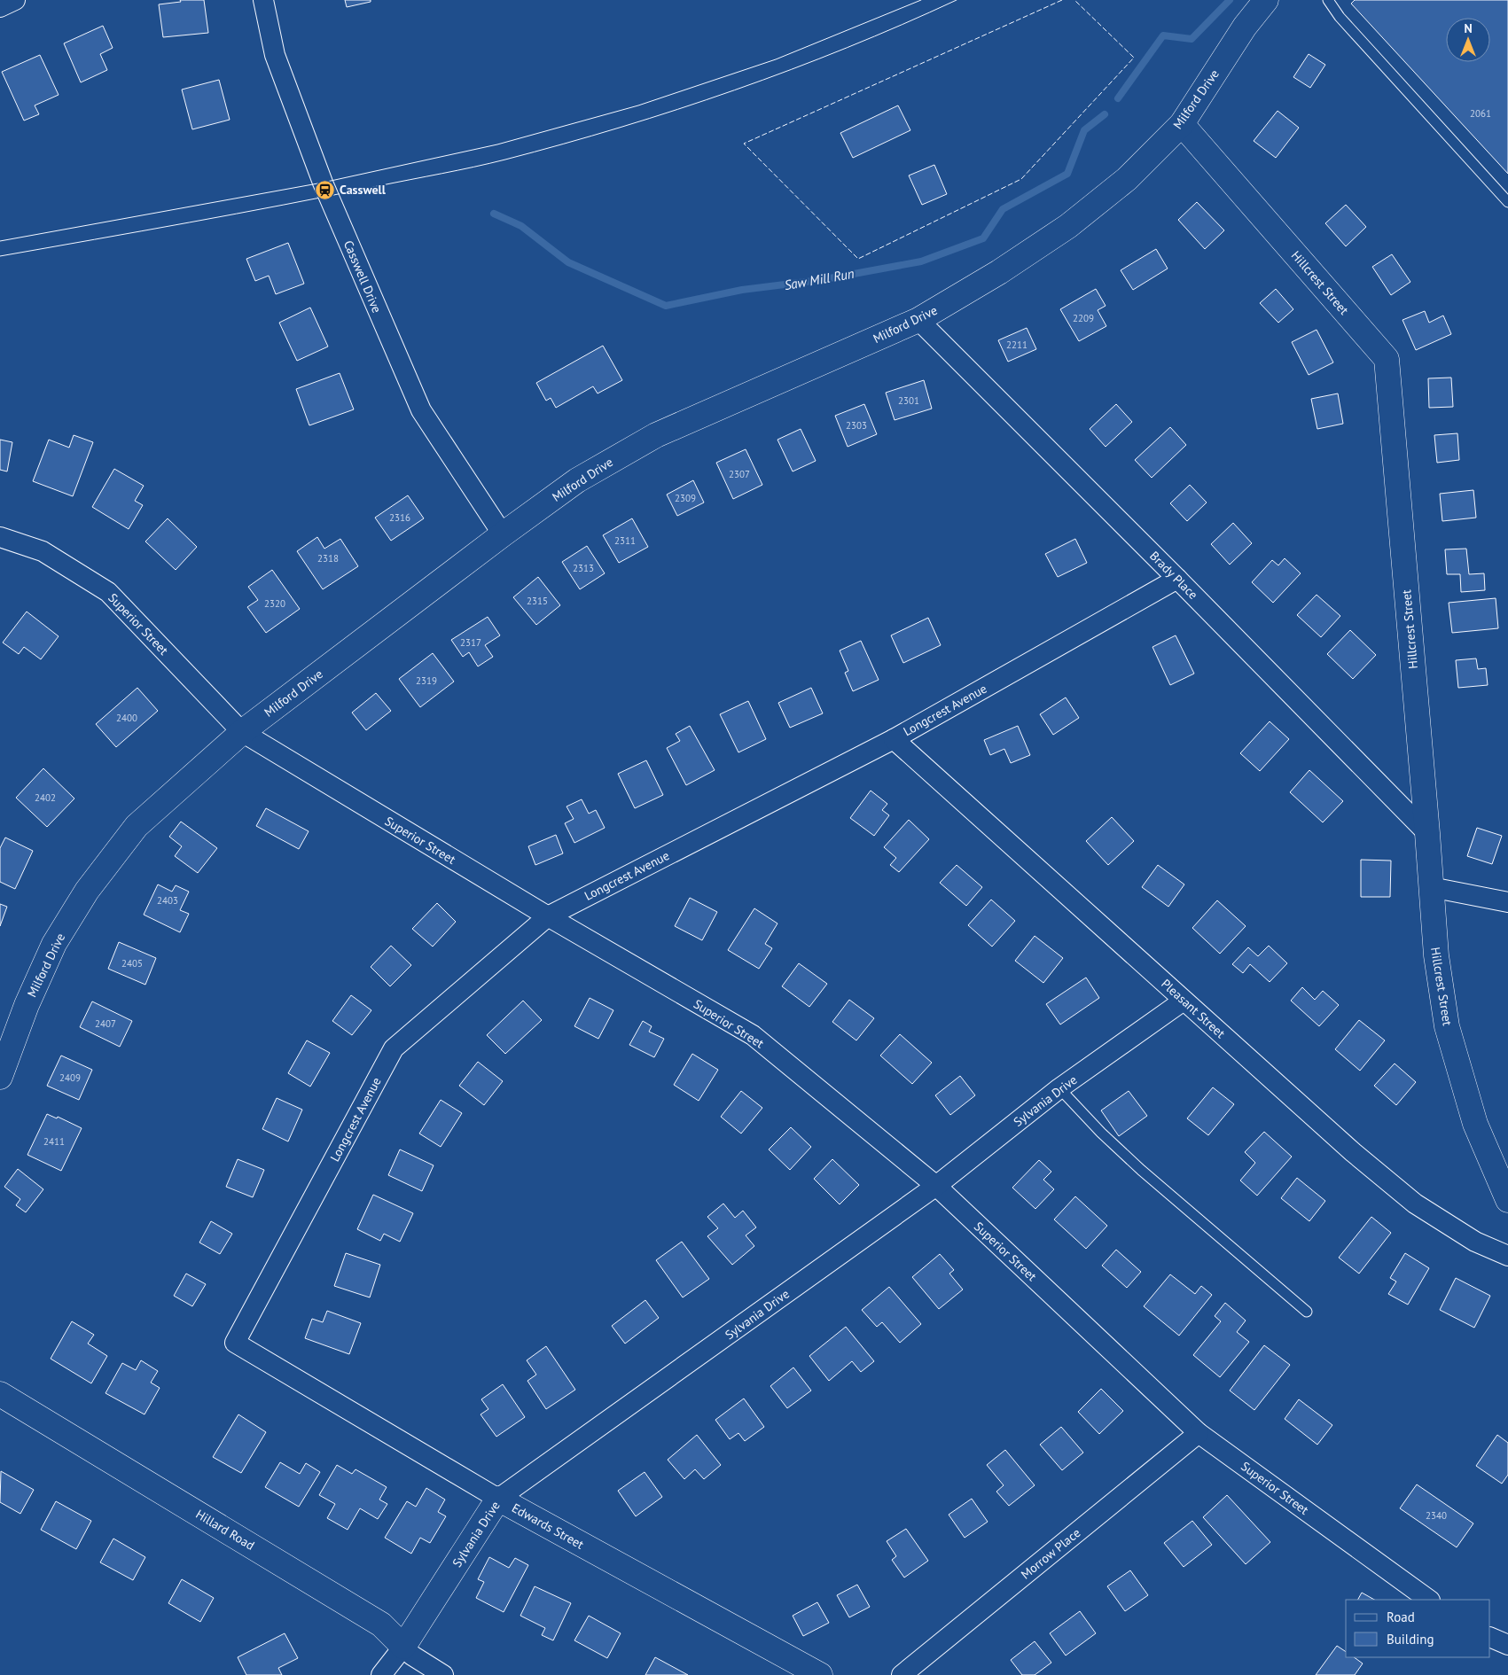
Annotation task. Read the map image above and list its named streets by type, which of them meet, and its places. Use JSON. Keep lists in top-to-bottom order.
{
  "streets": {
    "street": [
      "Milford Drive",
      "Casswell Drive",
      "Hillcrest Street",
      "Brady Place",
      "Superior Street",
      "Longcrest Avenue",
      "Pleasant Street",
      "Sylvania Drive",
      "Edwards Street",
      "Hillard Road",
      "Morrow Place"
    ]
  },
  "crossings": [
    ["Milford Drive", "Casswell Drive"],
    ["Milford Drive", "Hillcrest Street"],
    ["Milford Drive", "Brady Place"],
    ["Milford Drive", "Superior Street"],
    ["Hillcrest Street", "Brady Place"],
    ["Brady Place", "Longcrest Avenue"],
    ["Superior Street", "Longcrest Avenue"],
    ["Superior Street", "Sylvania Drive"],
    ["Superior Street", "Morrow Place"],
    ["Longcrest Avenue", "Pleasant Street"],
    ["Longcrest Avenue", "Edwards Street"],
    ["Pleasant Street", "Sylvania Drive"],
    ["Sylvania Drive", "Edwards Street"],
    ["Sylvania Drive", "Hillard Road"]
  ],
  "water": ["Saw Mill Run"],
  "places": {
    "station": ["Casswell"]
  },
  "house_numbers": [
    "2061",
    "2209",
    "2211",
    "2301",
    "2303",
    "2307",
    "2309",
    "2316",
    "2311",
    "2318",
    "2313",
    "2315",
    "2320",
    "2317",
    "2319",
    "2400",
    "2402",
    "2403",
    "2405",
    "2407",
    "2409",
    "2411",
    "2340"
  ],
  "legend": ["Road", "Building"],
  "north": "top"
}
